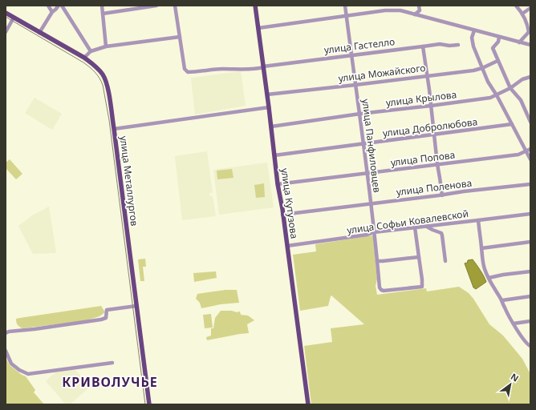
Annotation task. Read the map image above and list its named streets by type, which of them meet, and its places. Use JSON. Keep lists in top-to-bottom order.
{
  "streets": {
    "main road": ["улица Металлургов", "улица Кутузова"],
    "street": [
      "улица Гастелло",
      "улица Можайского",
      "улица Крылова",
      "улица Добролюбова",
      "улица Панфиловцев",
      "улица Попова",
      "улица Поленова",
      "улица Софьи Ковалевской"
    ]
  },
  "crossings": [
    ["улица Гастелло", "улица Панфиловцев"],
    ["улица Гастелло", "улица Кутузова"],
    ["улица Можайского", "улица Панфиловцев"],
    ["улица Можайского", "улица Кутузова"],
    ["улица Крылова", "улица Панфиловцев"],
    ["улица Крылова", "улица Кутузова"],
    ["улица Добролюбова", "улица Панфиловцев"],
    ["улица Добролюбова", "улица Кутузова"],
    ["улица Панфиловцев", "улица Попова"],
    ["улица Панфиловцев", "улица Поленова"],
    ["улица Панфиловцев", "улица Софьи Ковалевской"],
    ["улица Попова", "улица Кутузова"],
    ["улица Поленова", "улица Кутузова"],
    ["улица Кутузова", "улица Софьи Ковалевской"]
  ],
  "districts": ["КРИВОЛУЧЬЕ"],
  "north": "top right"
}
